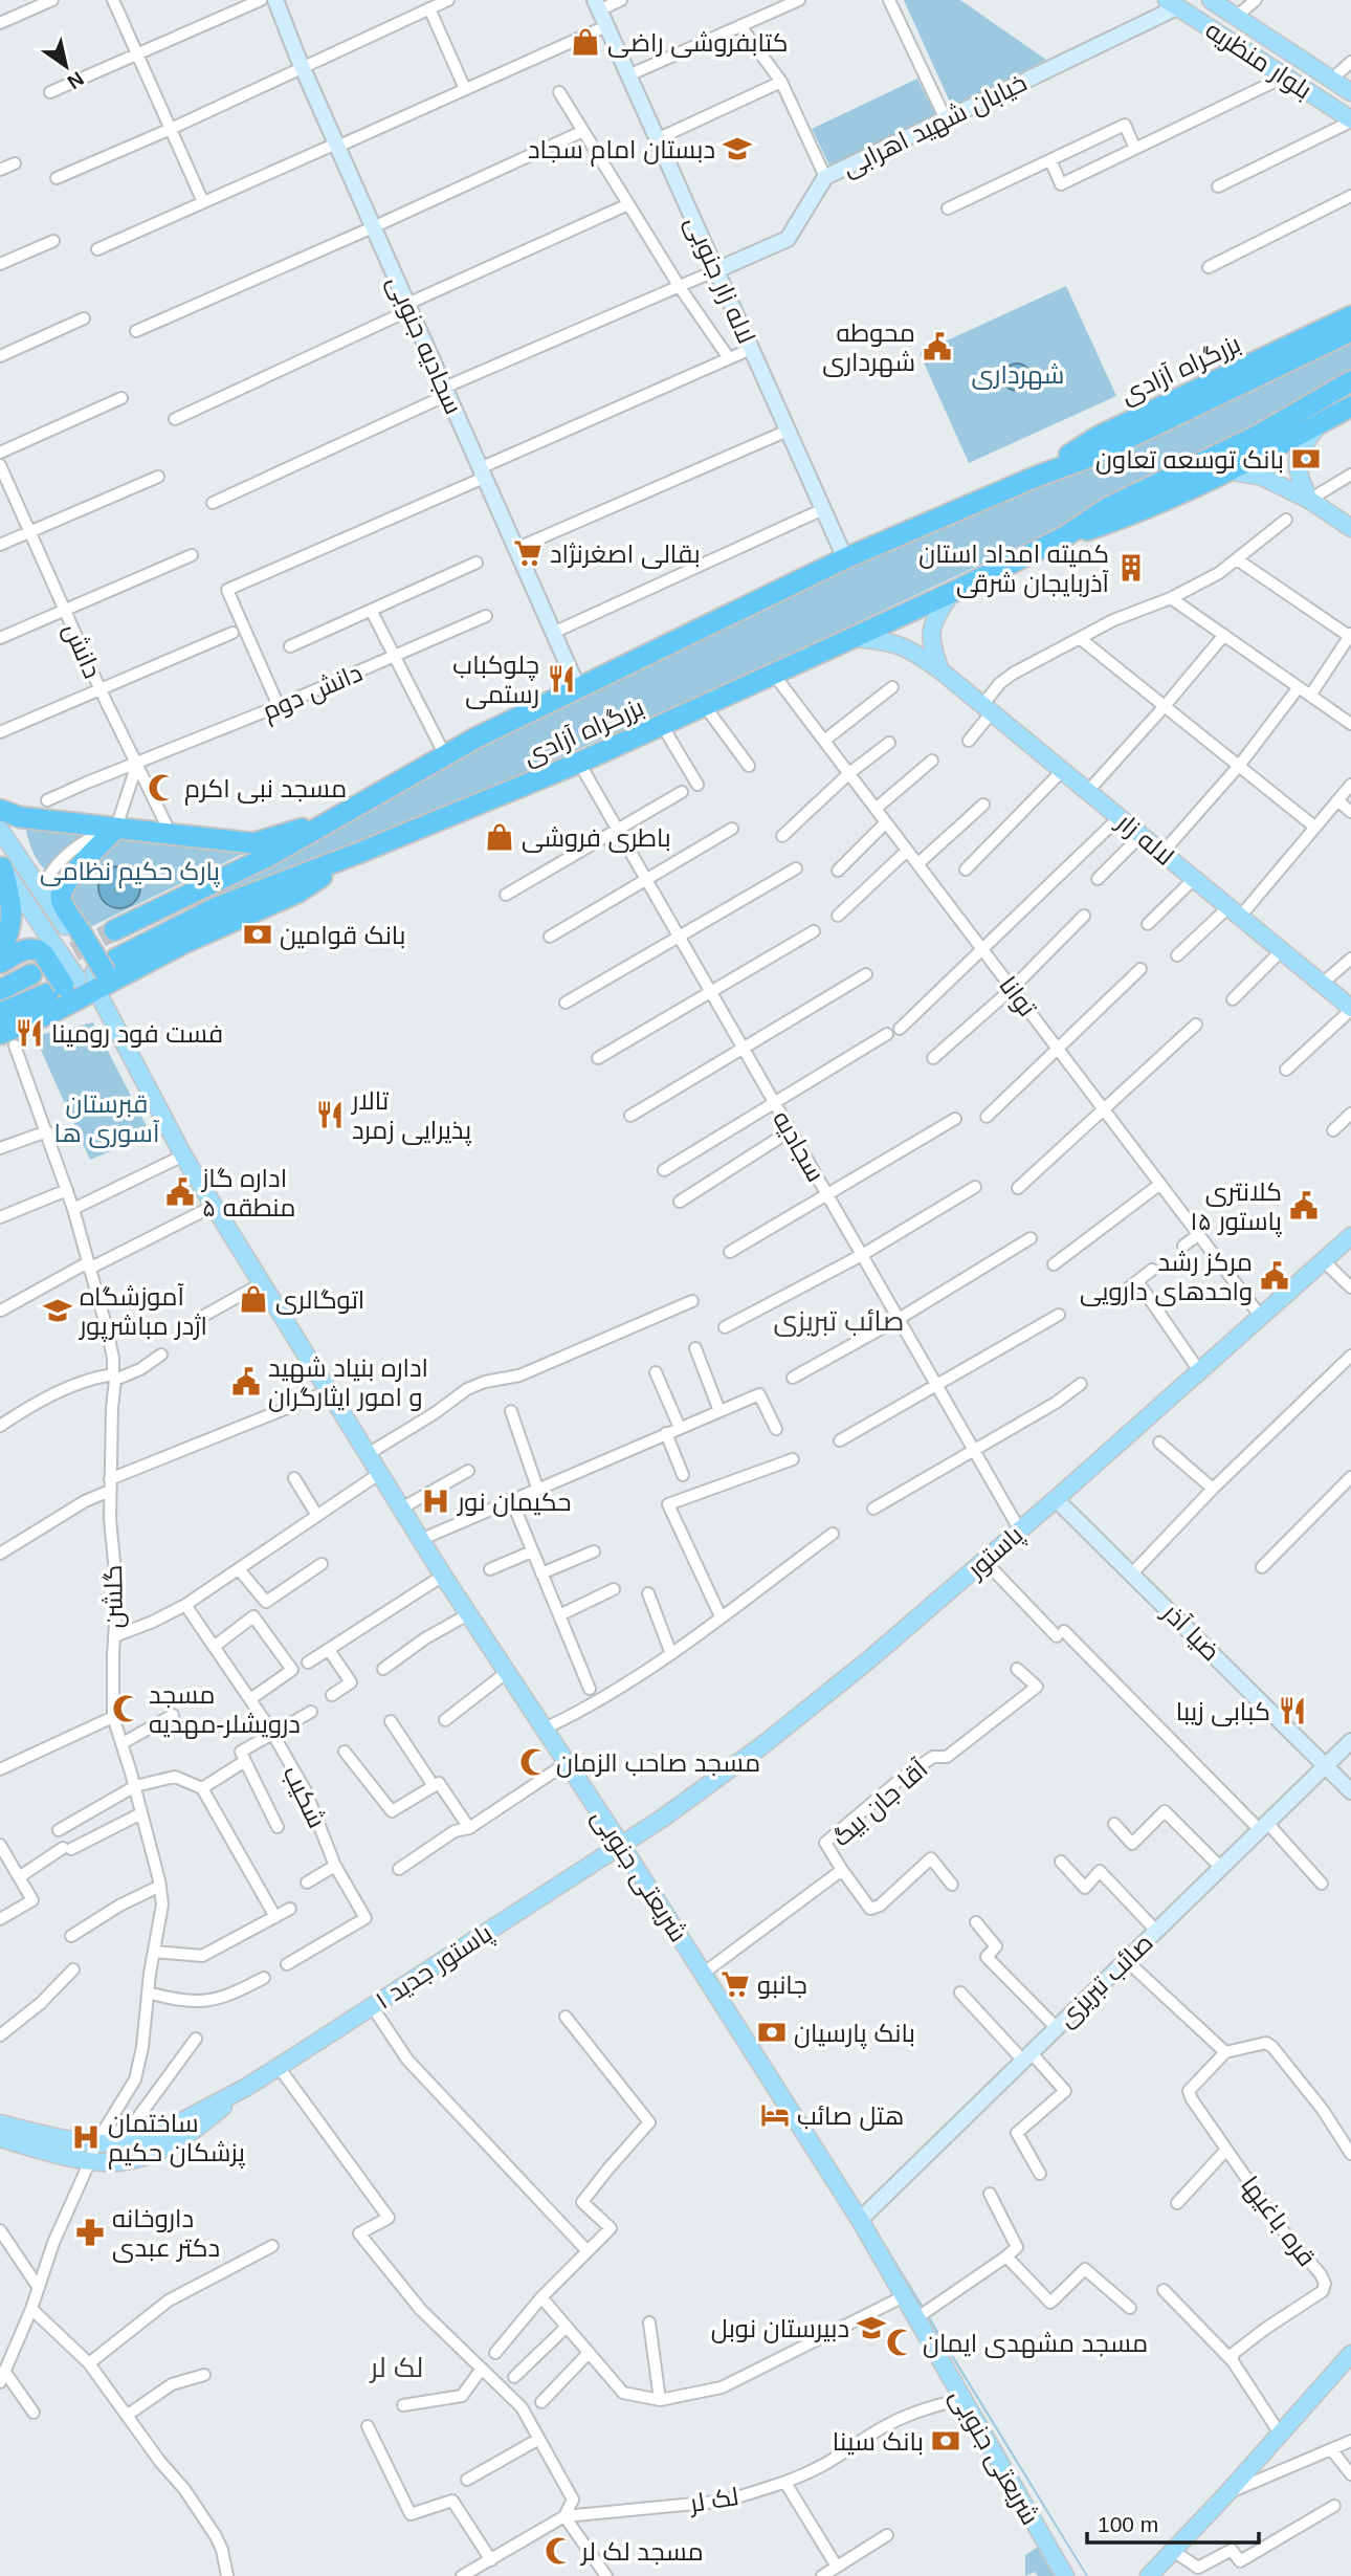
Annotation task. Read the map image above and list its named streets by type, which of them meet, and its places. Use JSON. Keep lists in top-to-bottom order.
{
  "streets": {
    "highway": ["بزرگراه آزادی"],
    "main road": [
      "بلوار منظریه",
      "لاله زار",
      "پاستور",
      "شریعتی جنوبی",
      "پاستور جدید ۱"
    ],
    "street": [
      "خیابان شهید اهرابی",
      "لاله زار جنوبی",
      "سجادیه جنوبی",
      "دانش",
      "دانش دوم",
      "توانا",
      "سجادیه",
      "گلشن",
      "ضیا آذر",
      "شکیب",
      "آقا جان بیگ",
      "صائب تبریزی",
      "قره باغیها",
      "لک لر"
    ]
  },
  "crossings": [
    ["بلوار منظریه", "خیابان شهید اهرابی"],
    ["خیابان شهید اهرابی", "لاله زار جنوبی"],
    ["لاله زار جنوبی", "بزرگراه آزادی"],
    ["سجادیه جنوبی", "بزرگراه آزادی"],
    ["بزرگراه آزادی", "لاله زار"],
    ["بزرگراه آزادی", "توانا"],
    ["بزرگراه آزادی", "سجادیه"],
    ["بزرگراه آزادی", "شریعتی جنوبی"],
    ["دانش", "دانش دوم"],
    ["توانا", "پاستور"],
    ["سجادیه", "پاستور"],
    ["پاستور", "ضیا آذر"],
    ["پاستور", "شریعتی جنوبی"],
    ["پاستور", "پاستور جدید ۱"],
    ["گلشن", "پاستور جدید ۱"],
    ["ضیا آذر", "صائب تبریزی"],
    ["آقا جان بیگ", "شریعتی جنوبی"],
    ["شریعتی جنوبی", "پاستور جدید ۱"],
    ["شریعتی جنوبی", "صائب تبریزی"],
    ["شریعتی جنوبی", "لک لر"]
  ],
  "districts": ["صائب تبریزی", "لک لر"],
  "parks": ["شهرداری", "پارک حکیم نظامی", "قبرستان آسوری ها"],
  "places": {
    "shop": ["کتابفروشی راضی", "باطری فروشی", "اتوگالری"],
    "school or university": ["دبستان امام سجاد", "آموزشگاه اژدر مباشرپور", "دبیرستان نوبل"],
    "public building": [
      "محوطه شهرداری",
      "اداره گاز منطقه ۵",
      "کلانتری ۱۵ پاستور",
      "مرکز رشد واحدهای دارویی",
      "اداره بنیاد شهید و امور ایثارگران"
    ],
    "bank": [
      "بانک توسعه تعاون",
      "بانک قوامین",
      "بانک پارسیان",
      "بانک سینا"
    ],
    "supermarket": ["بقالی اصغرنژاد", "جانبو"],
    "building": ["کمیته امداد استان آذربایجان شرقی"],
    "restaurant": [
      "چلوکباب رستمی",
      "فست فود رومینا",
      "تالار پذیرایی زمرد",
      "کبابی زیبا"
    ],
    "mosque": [
      "مسجد نبی اکرم",
      "مسجد درویشلر-مهدیه",
      "مسجد صاحب الزمان",
      "مسجد مشهدی ایمان",
      "مسجد لک لر"
    ],
    "hospital": ["حکیمان نور", "ساختمان پزشکان حکیم"],
    "hotel": ["هتل صائب"],
    "pharmacy": ["داروخانه دکتر عبدی"]
  },
  "scale_bar": "100 m",
  "north": "bottom right"
}
